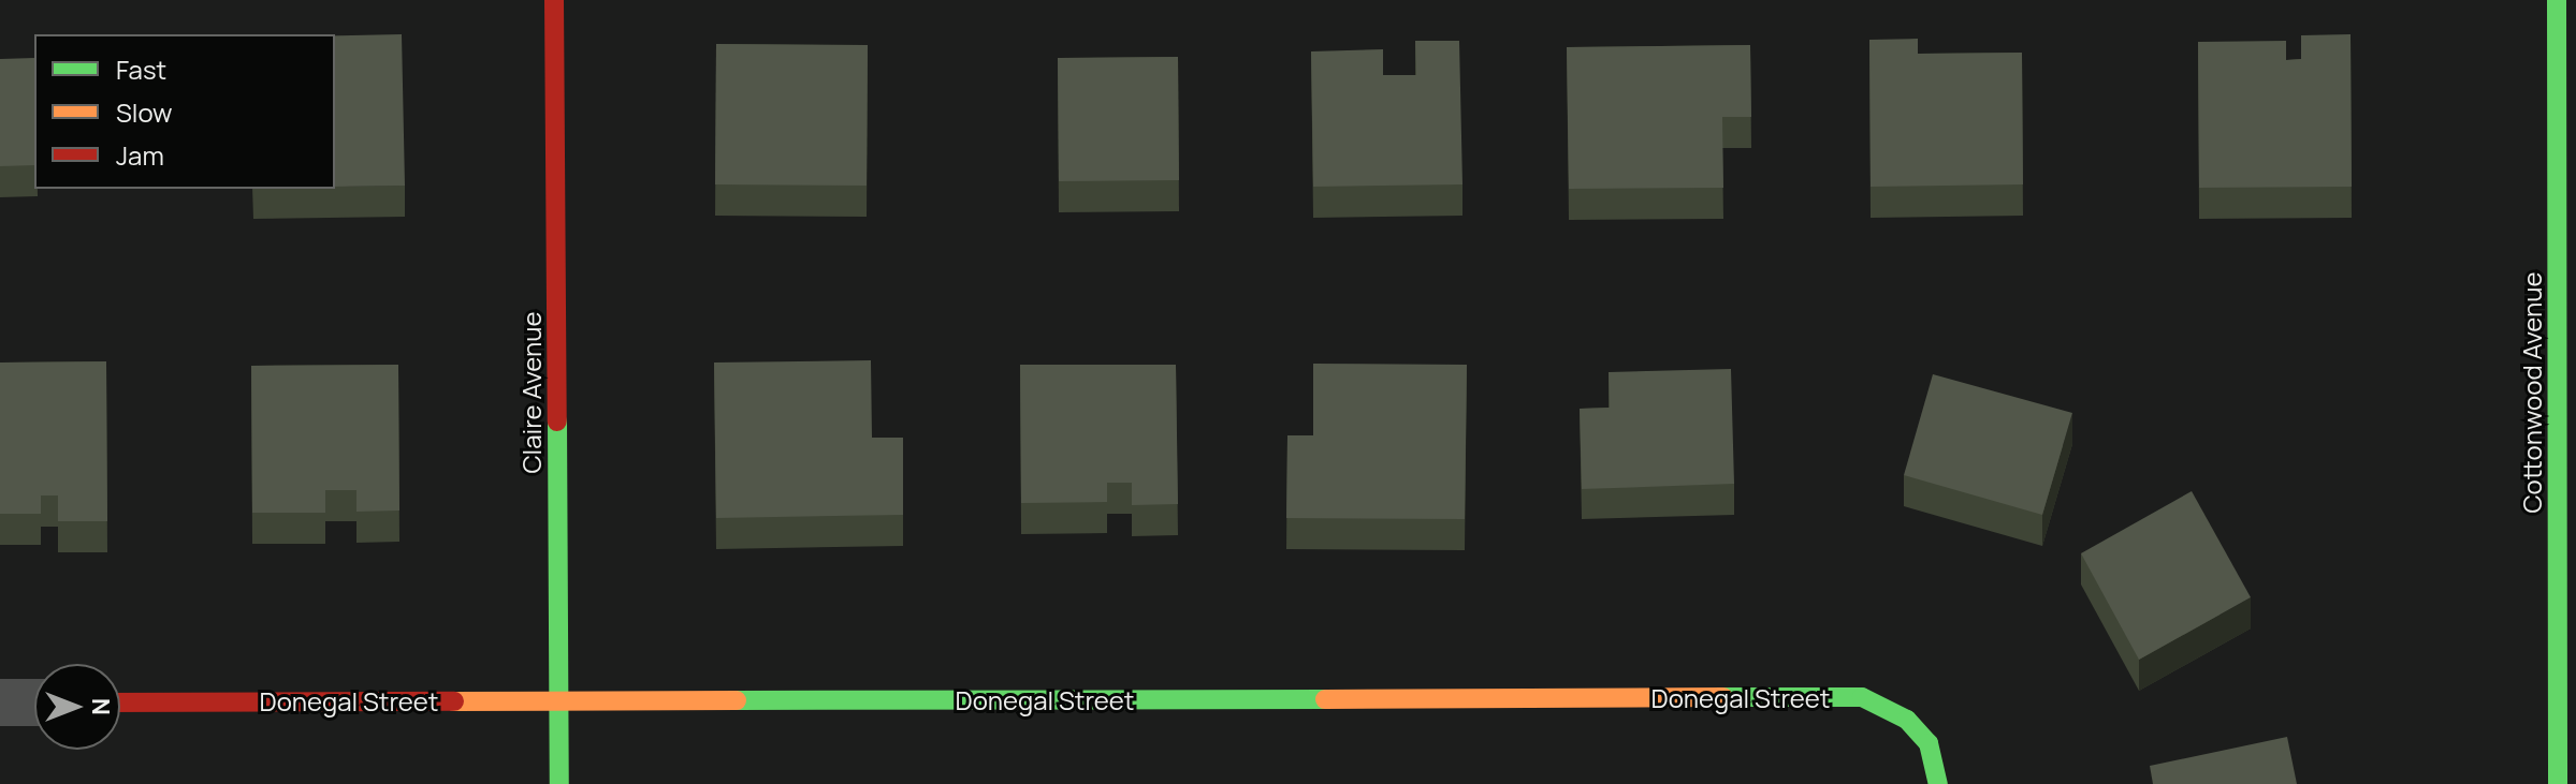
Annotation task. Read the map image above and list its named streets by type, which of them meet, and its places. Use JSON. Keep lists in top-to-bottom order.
{
  "streets": {
    "street": ["Claire Avenue", "Cottonwood Avenue", "Donegal Street"]
  },
  "crossings": [
    ["Claire Avenue", "Donegal Street"]
  ],
  "legend": ["Fast", "Slow", "Jam"],
  "north": "right"
}
